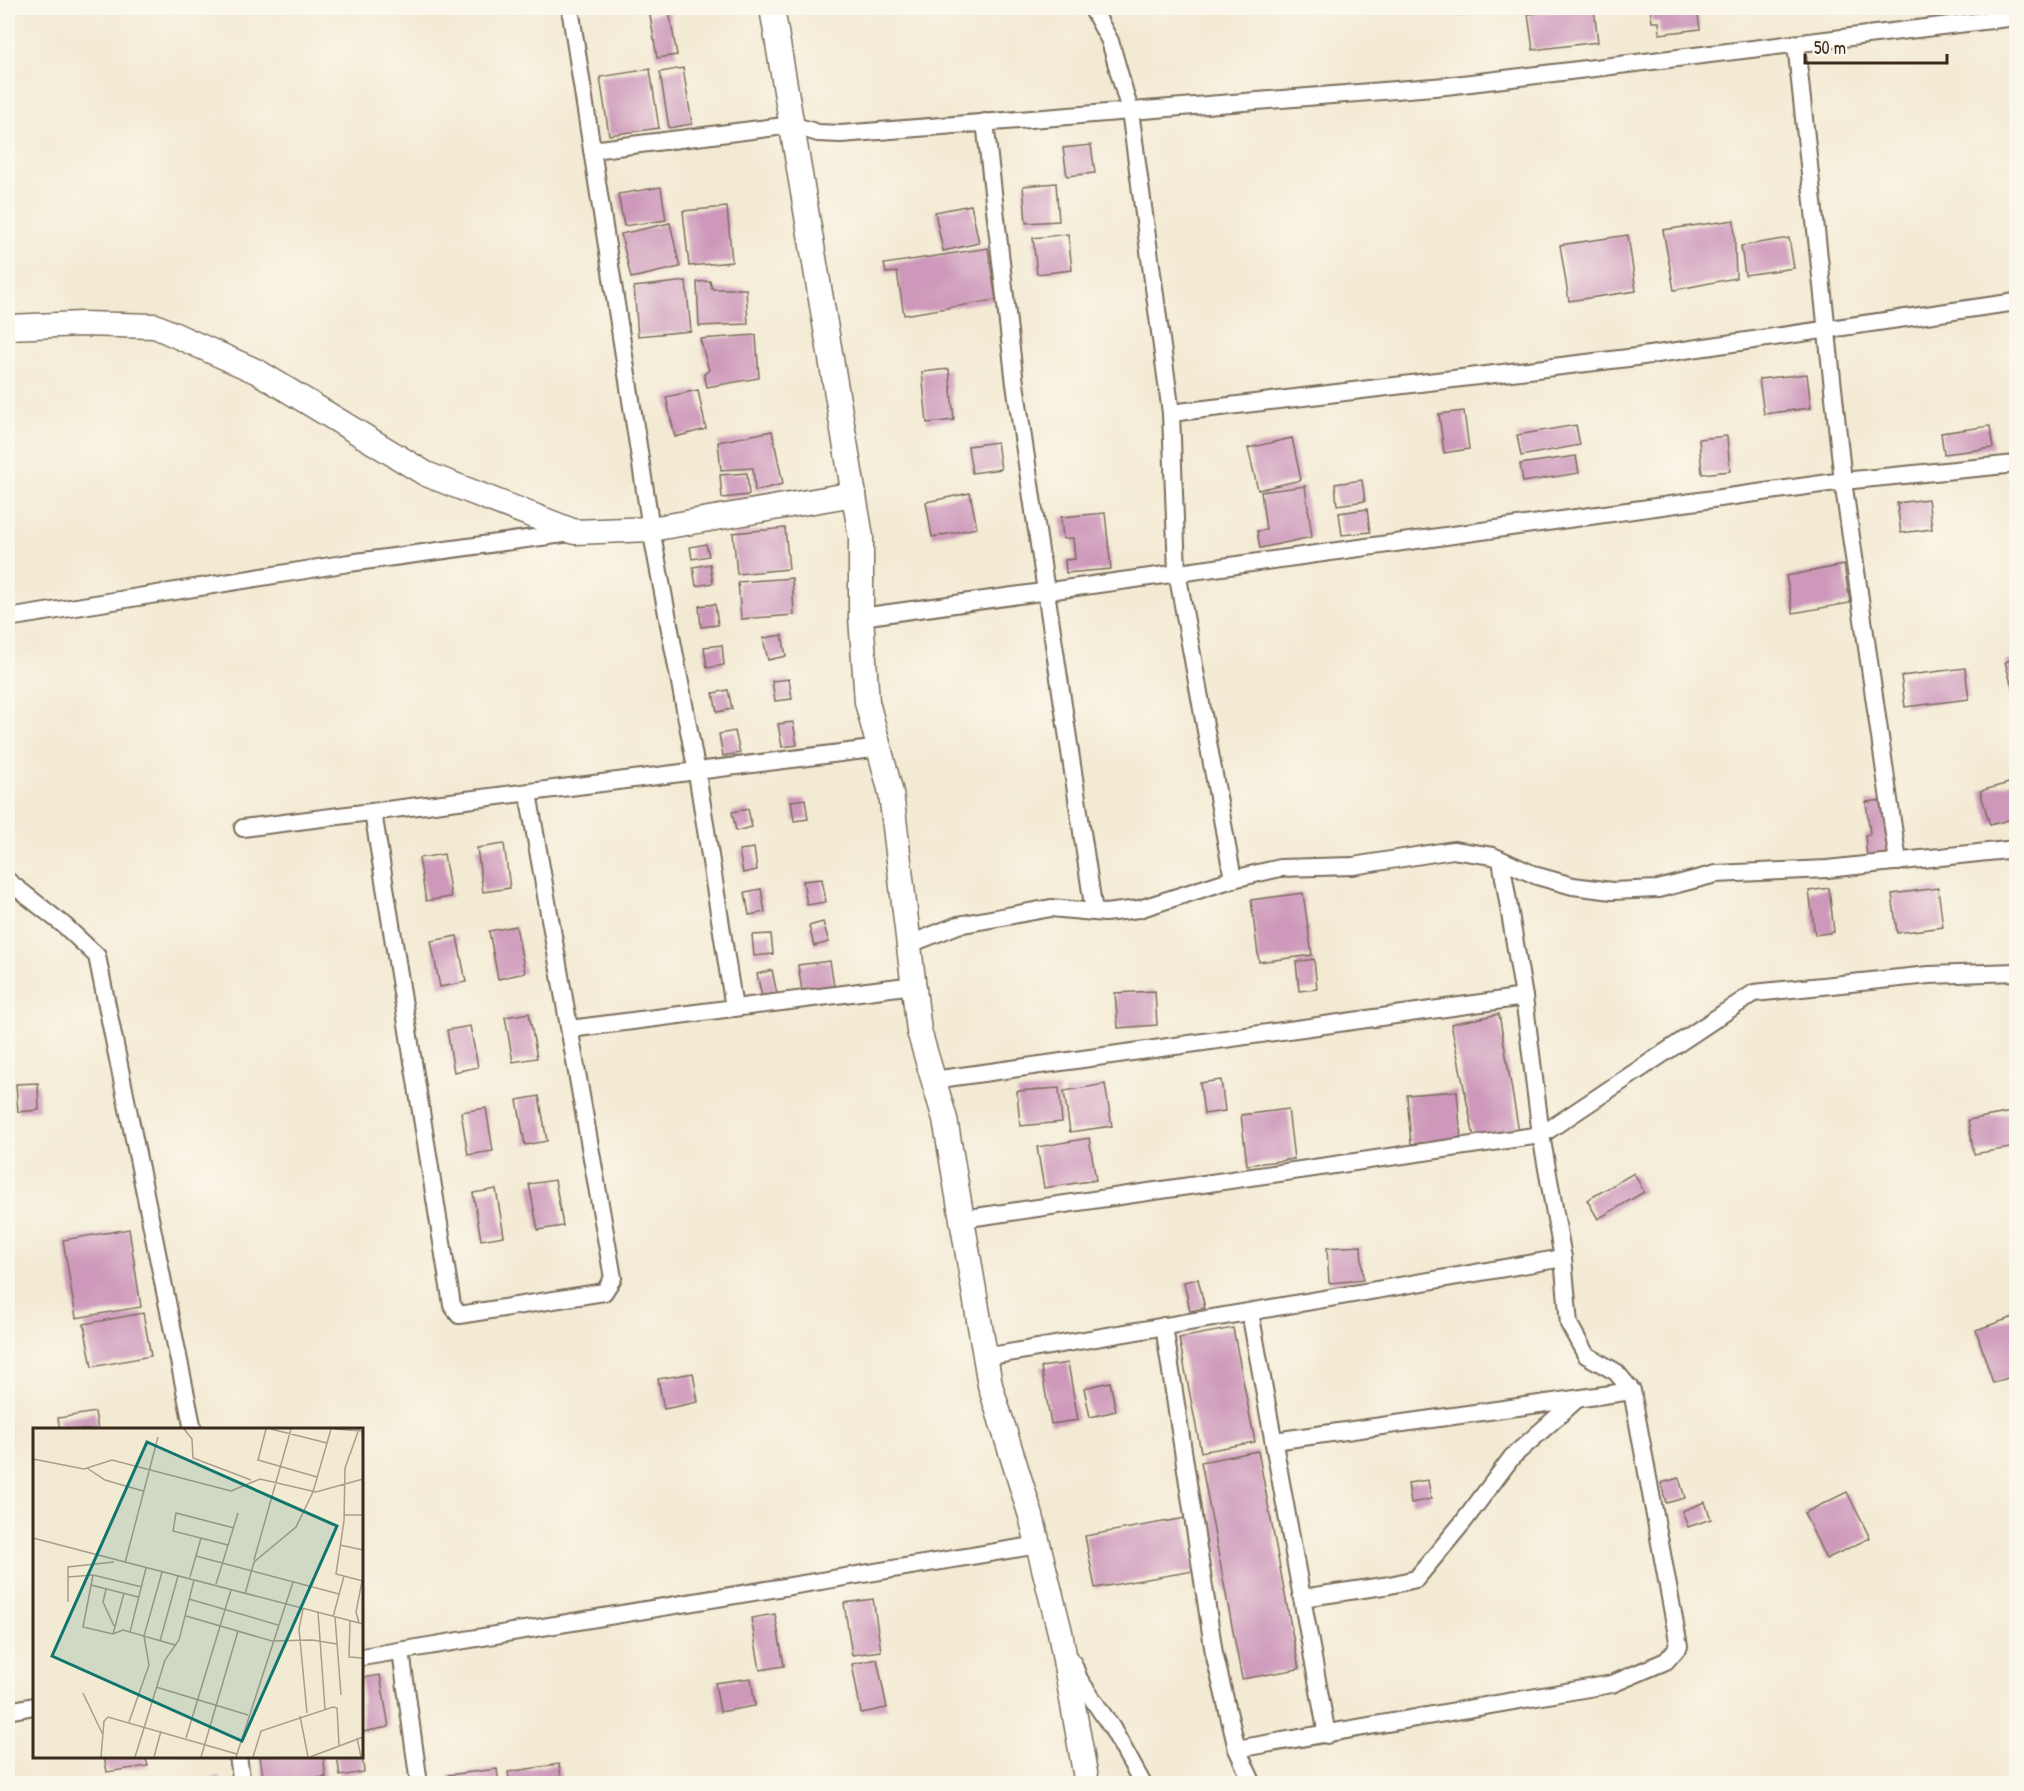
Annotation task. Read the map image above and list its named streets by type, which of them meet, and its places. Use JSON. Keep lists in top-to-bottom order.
{
  "scale_bar": "50 m"
}
